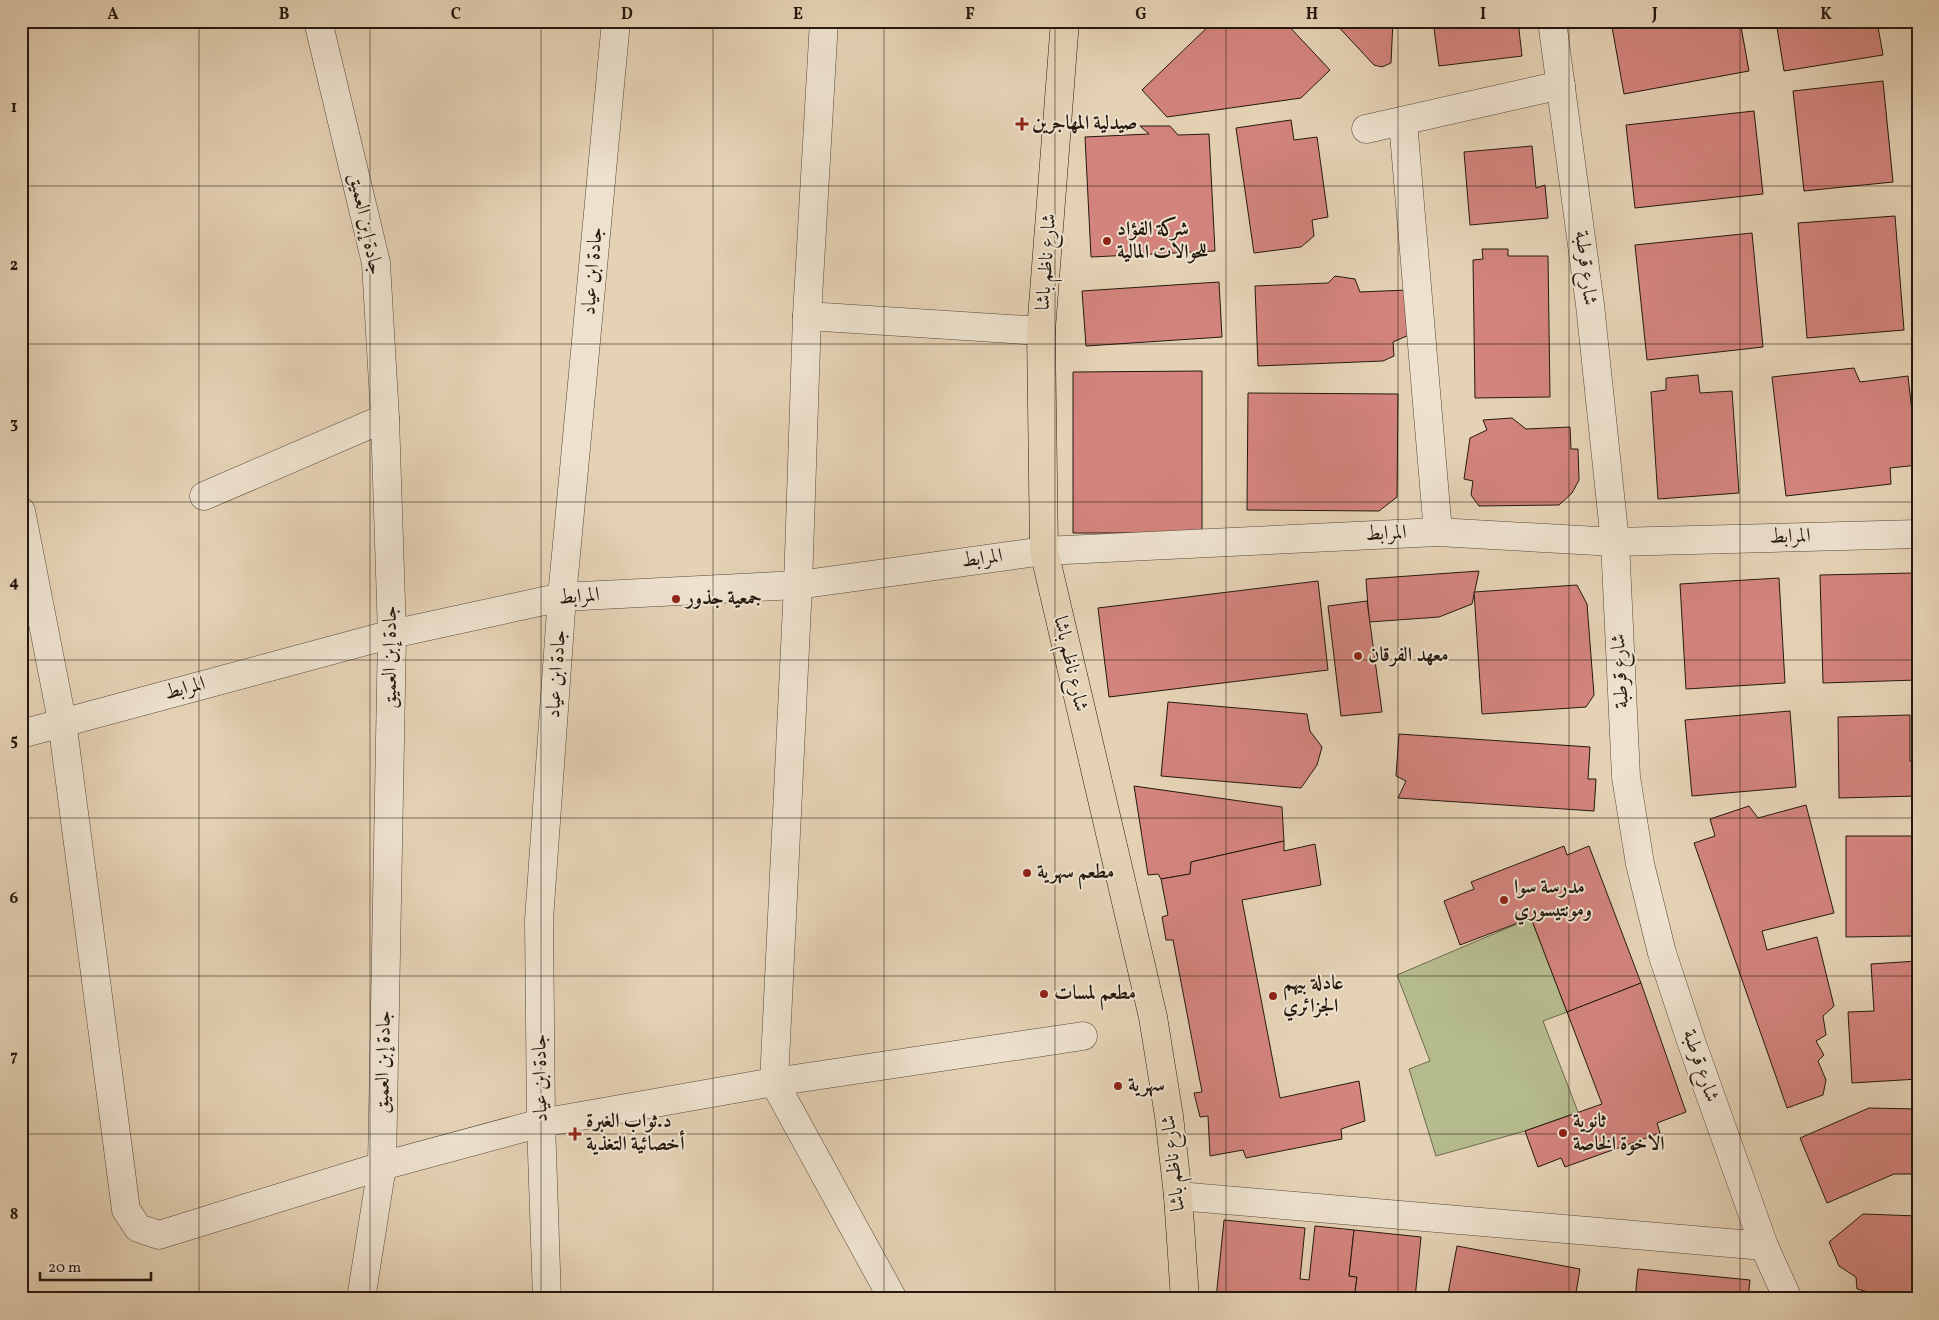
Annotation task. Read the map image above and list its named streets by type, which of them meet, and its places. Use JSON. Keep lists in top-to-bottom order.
{
  "streets": {
    "main road": ["شارع ناظم باشا"],
    "street": [
      "جادة إبن العميق",
      "شارع قرطبة",
      "جادة ابن عياد",
      "المرابط"
    ]
  },
  "crossings": [
    ["جادة إبن العميق", "المرابط"],
    ["شارع ناظم باشا", "المرابط"],
    ["شارع قرطبة", "المرابط"],
    ["جادة ابن عياد", "المرابط"]
  ],
  "places": {
    "health": ["صيدلية المهاجرين", "د.ثواب الغبرة أخصائية التغذية"],
    "other": [
      "شركة الفؤاد للحوالات المالية",
      "جمعية جذور",
      "معهد الفرقان",
      "مطعم سهرية",
      "مدرسة سوا ومونتيسوري",
      "مطعم لمسات",
      "عادلة بيهم الجزائري",
      "سهرية",
      "ثانوية الاخوة الخاصة"
    ]
  },
  "scale_bar": "20 m",
  "grid": {
    "columns": [
      "A",
      "B",
      "C",
      "D",
      "E",
      "F",
      "G",
      "H",
      "I",
      "J",
      "K"
    ],
    "rows": [
      "1",
      "2",
      "3",
      "4",
      "5",
      "6",
      "7",
      "8"
    ]
  }
}
